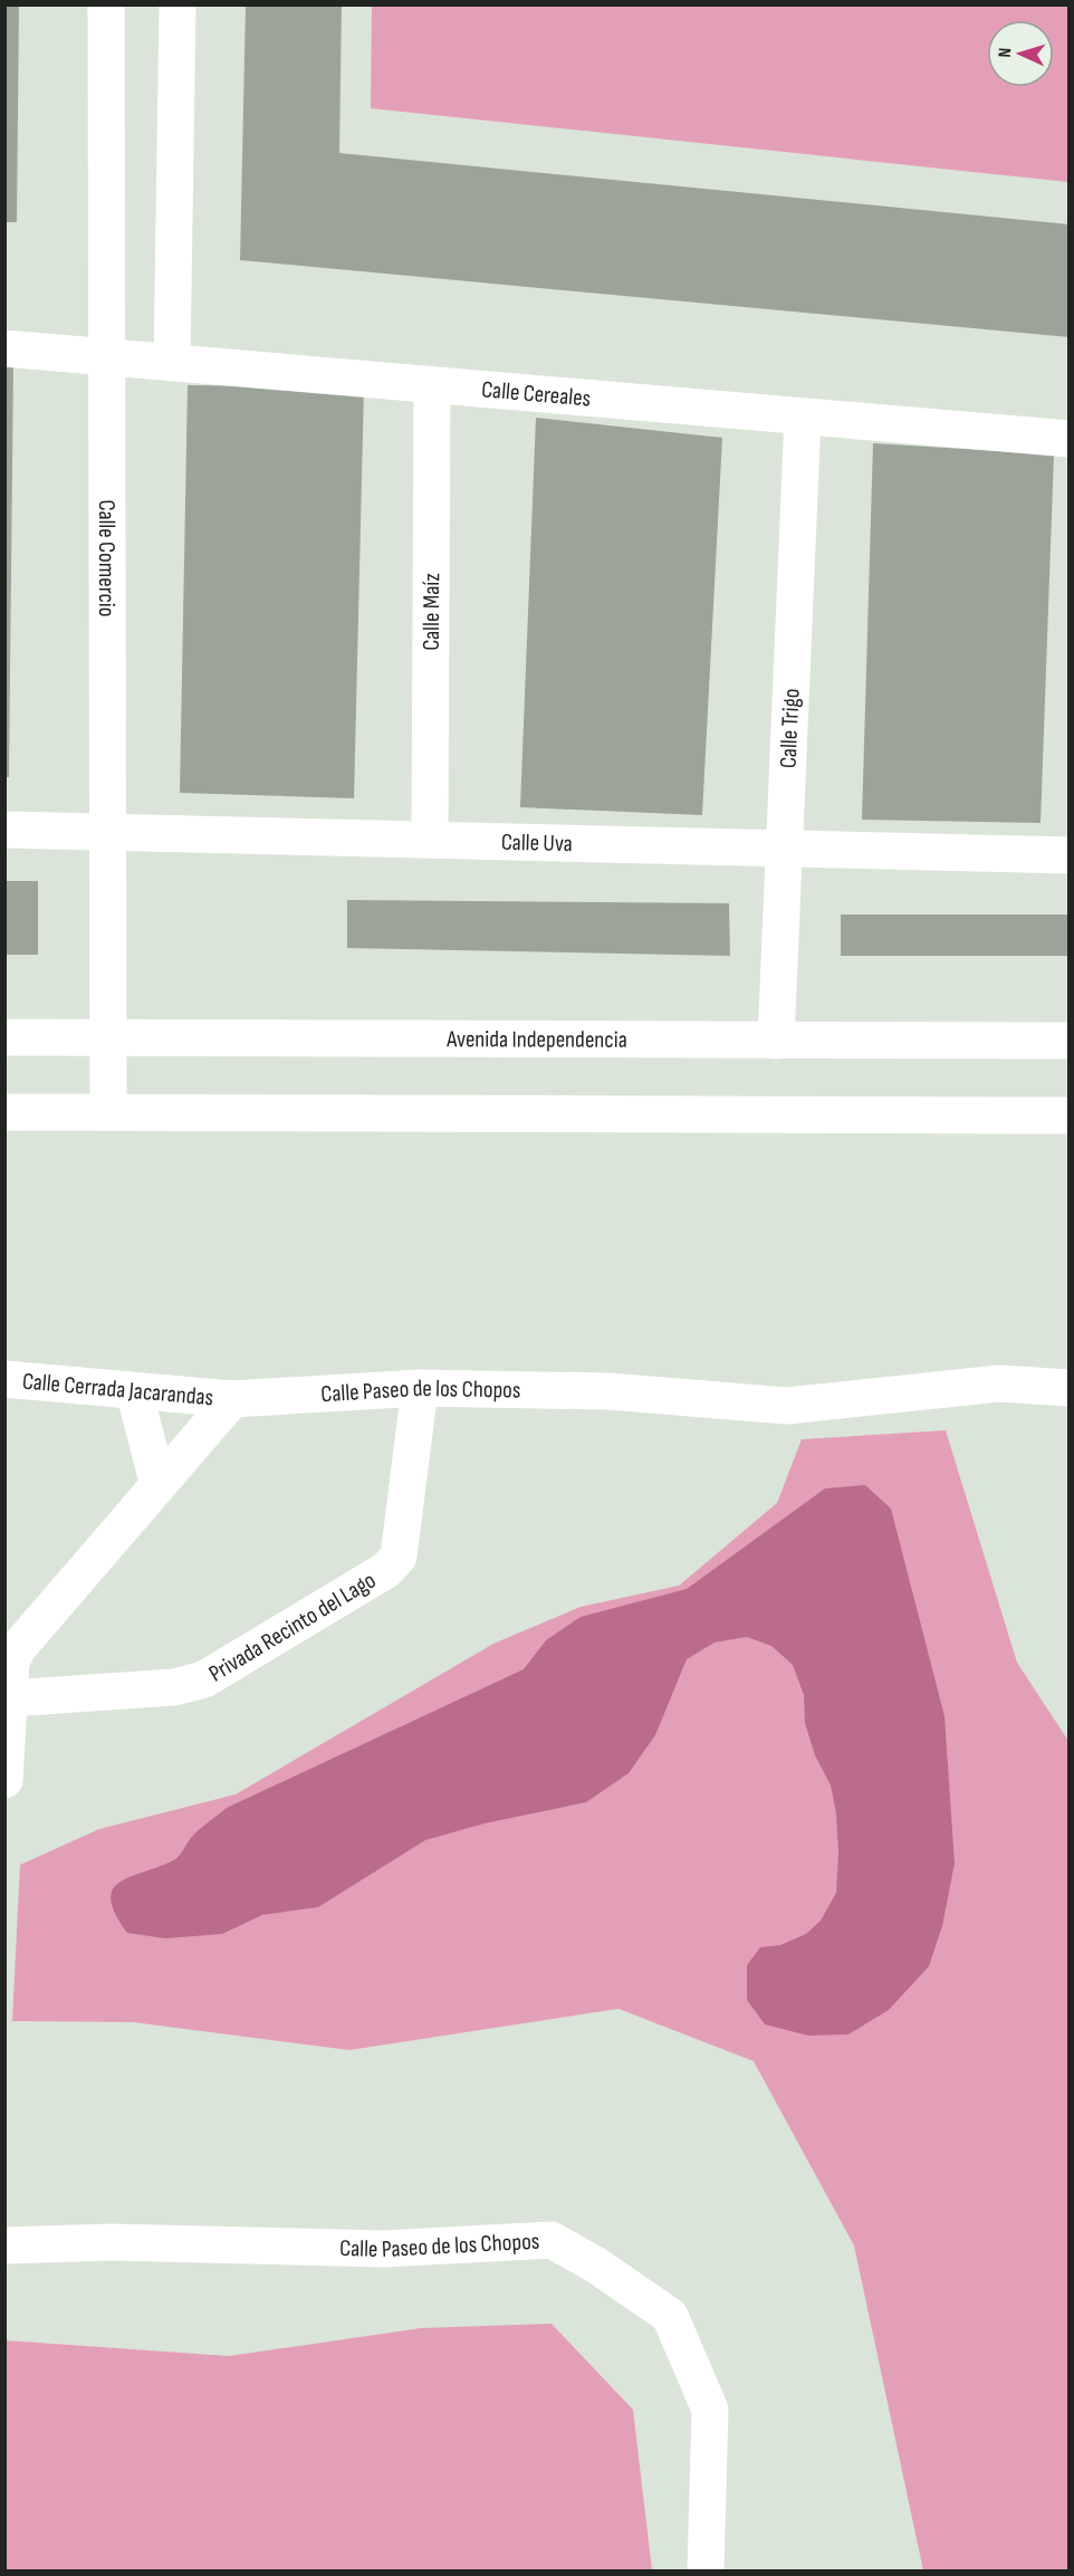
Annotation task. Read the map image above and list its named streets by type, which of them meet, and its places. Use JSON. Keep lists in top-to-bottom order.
{
  "streets": {
    "street": [
      "Calle Cereales",
      "Calle Comercio",
      "Calle Maíz",
      "Calle Trigo",
      "Calle Uva",
      "Avenida Independencia",
      "Calle Cerrada Jacarandas",
      "Calle Paseo de los Chopos",
      "Privada Recinto del Lago"
    ]
  },
  "crossings": [
    ["Calle Cereales", "Calle Comercio"],
    ["Calle Cereales", "Calle Maíz"],
    ["Calle Cereales", "Calle Trigo"],
    ["Calle Comercio", "Calle Uva"],
    ["Calle Comercio", "Avenida Independencia"],
    ["Calle Maíz", "Calle Uva"],
    ["Calle Trigo", "Calle Uva"],
    ["Calle Trigo", "Avenida Independencia"],
    ["Calle Cerrada Jacarandas", "Calle Paseo de los Chopos"],
    ["Calle Paseo de los Chopos", "Privada Recinto del Lago"]
  ],
  "north": "left"
}
